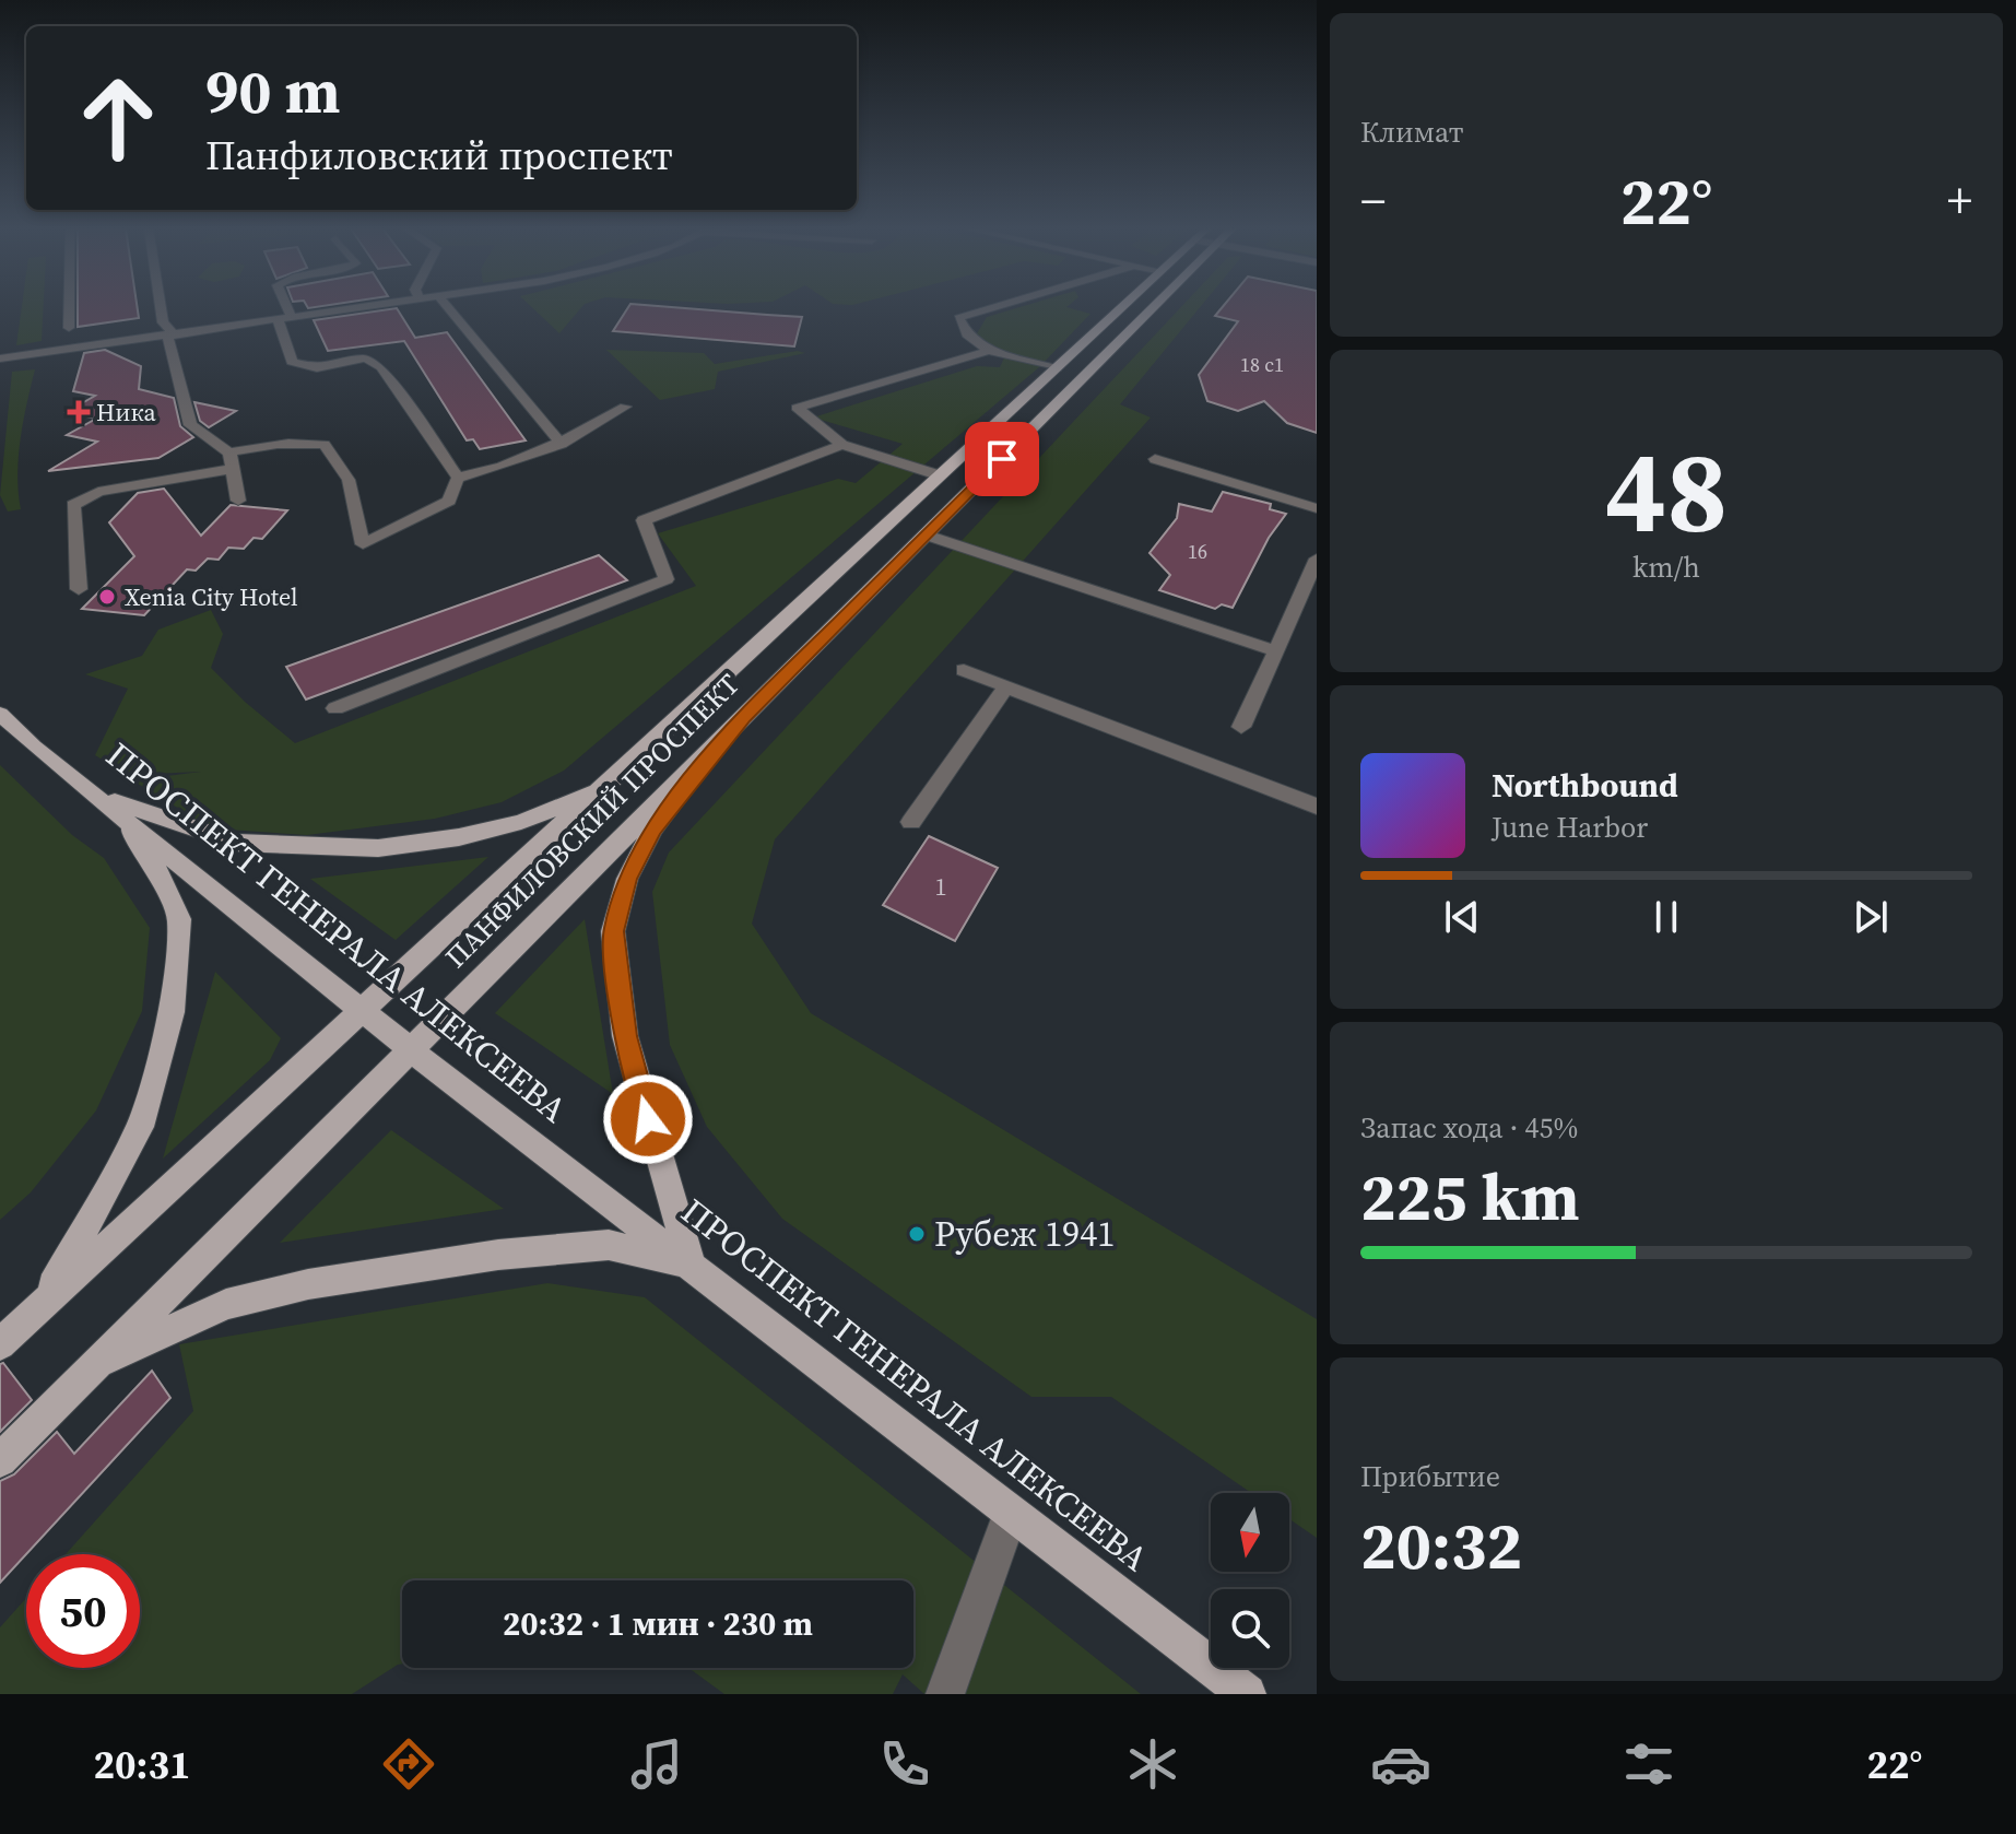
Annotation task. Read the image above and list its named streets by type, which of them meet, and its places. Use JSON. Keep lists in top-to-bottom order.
{
  "streets": {
    "main road": ["ПАНФИЛОВСКИЙ ПРОСПЕКТ", "ПРОСПЕКТ ГЕНЕРАЛА АЛЕКСЕЕВА"]
  },
  "crossings": [
    ["ПАНФИЛОВСКИЙ ПРОСПЕКТ", "ПРОСПЕКТ ГЕНЕРАЛА АЛЕКСЕЕВА"]
  ],
  "places": {
    "health": ["Ника"],
    "other": ["Xenia City Hotel", "Рубеж 1941"]
  },
  "house_numbers": ["18 с1", "16", "1"],
  "north": "bottom",
  "page": {
    "tile": [
      "Климат",
      ["48", "km/h"],
      ["Запас хода · 45%", "225 km"],
      ["Прибытие", "20:32"]
    ],
    "turn": ["90 m", "Панфиловский проспект"],
    "heat": ["−", "22°", "+"],
    "song": ["Northbound", "June Harbor"],
    "limit": "50",
    "trip": "20:32 · 1 мин · 230 m",
    "tabs": ["20:31", "22°"]
  }
}
